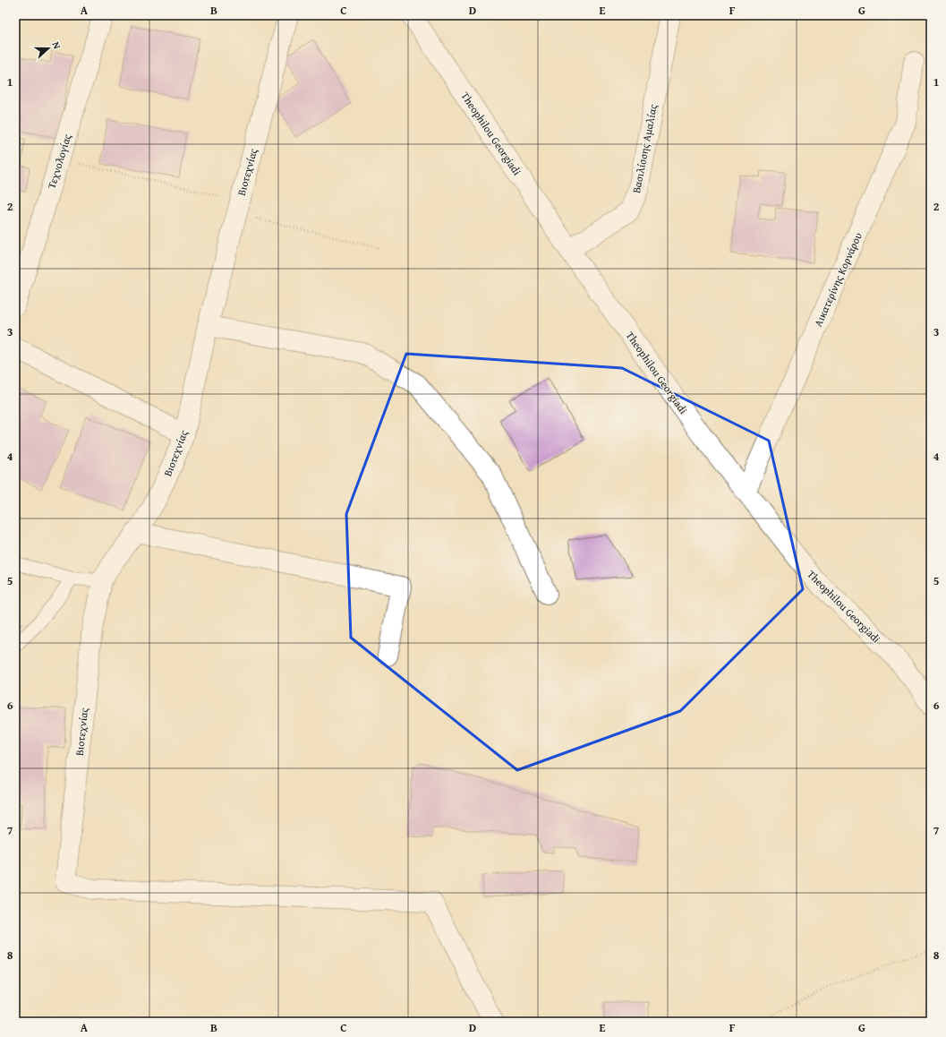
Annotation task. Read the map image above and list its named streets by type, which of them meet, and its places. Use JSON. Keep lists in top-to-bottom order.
{
  "streets": {
    "street": [
      "Theophilou Georgiadi",
      "Βασιλίσσης Αμαλίας",
      "Τεχνολογίας",
      "Βιοτεχνίας",
      "Αικατερίνης Κορνάρου"
    ]
  },
  "crossings": [
    ["Theophilou Georgiadi", "Βασιλίσσης Αμαλίας"],
    ["Theophilou Georgiadi", "Αικατερίνης Κορνάρου"]
  ],
  "north": "right",
  "grid": {
    "columns": [
      "A",
      "B",
      "C",
      "D",
      "E",
      "F",
      "G"
    ],
    "rows": [
      "1",
      "2",
      "3",
      "4",
      "5",
      "6",
      "7",
      "8"
    ]
  }
}
